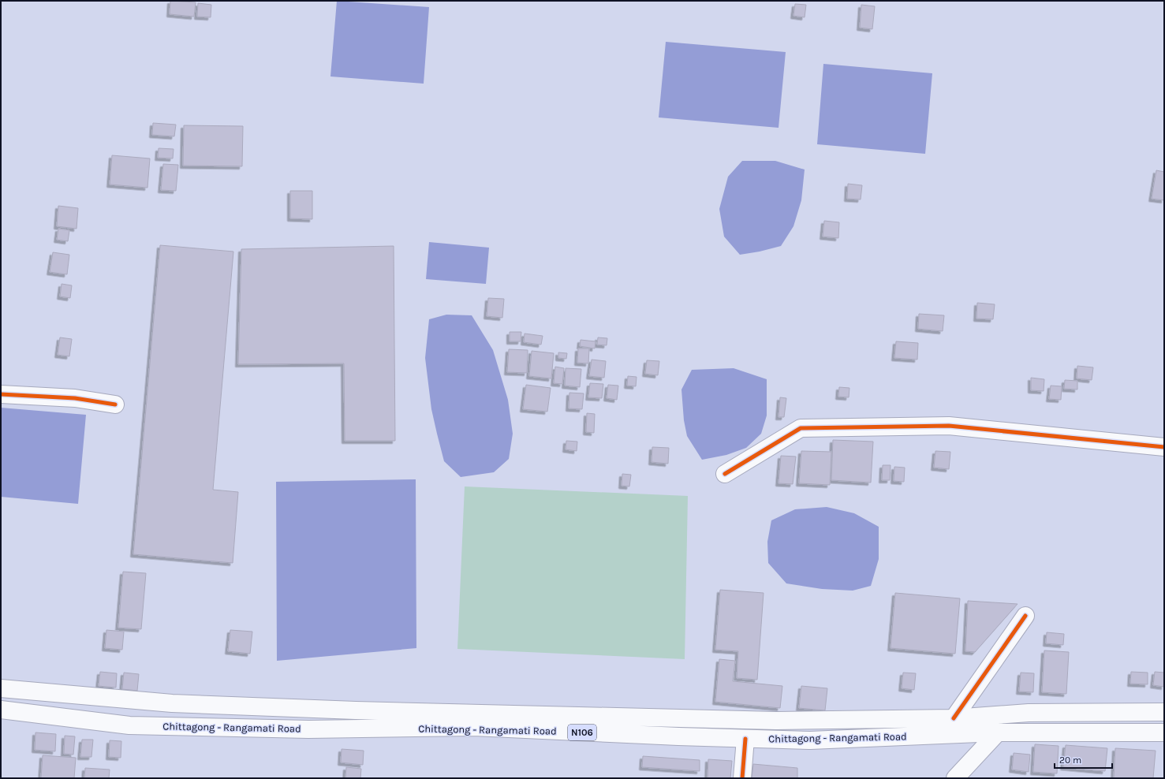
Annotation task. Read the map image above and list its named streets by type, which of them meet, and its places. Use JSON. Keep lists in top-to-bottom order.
{
  "streets": {
    "main road": ["Chittagong - Rangamati Road", "N106"]
  },
  "scale_bar": "20 m"
}
